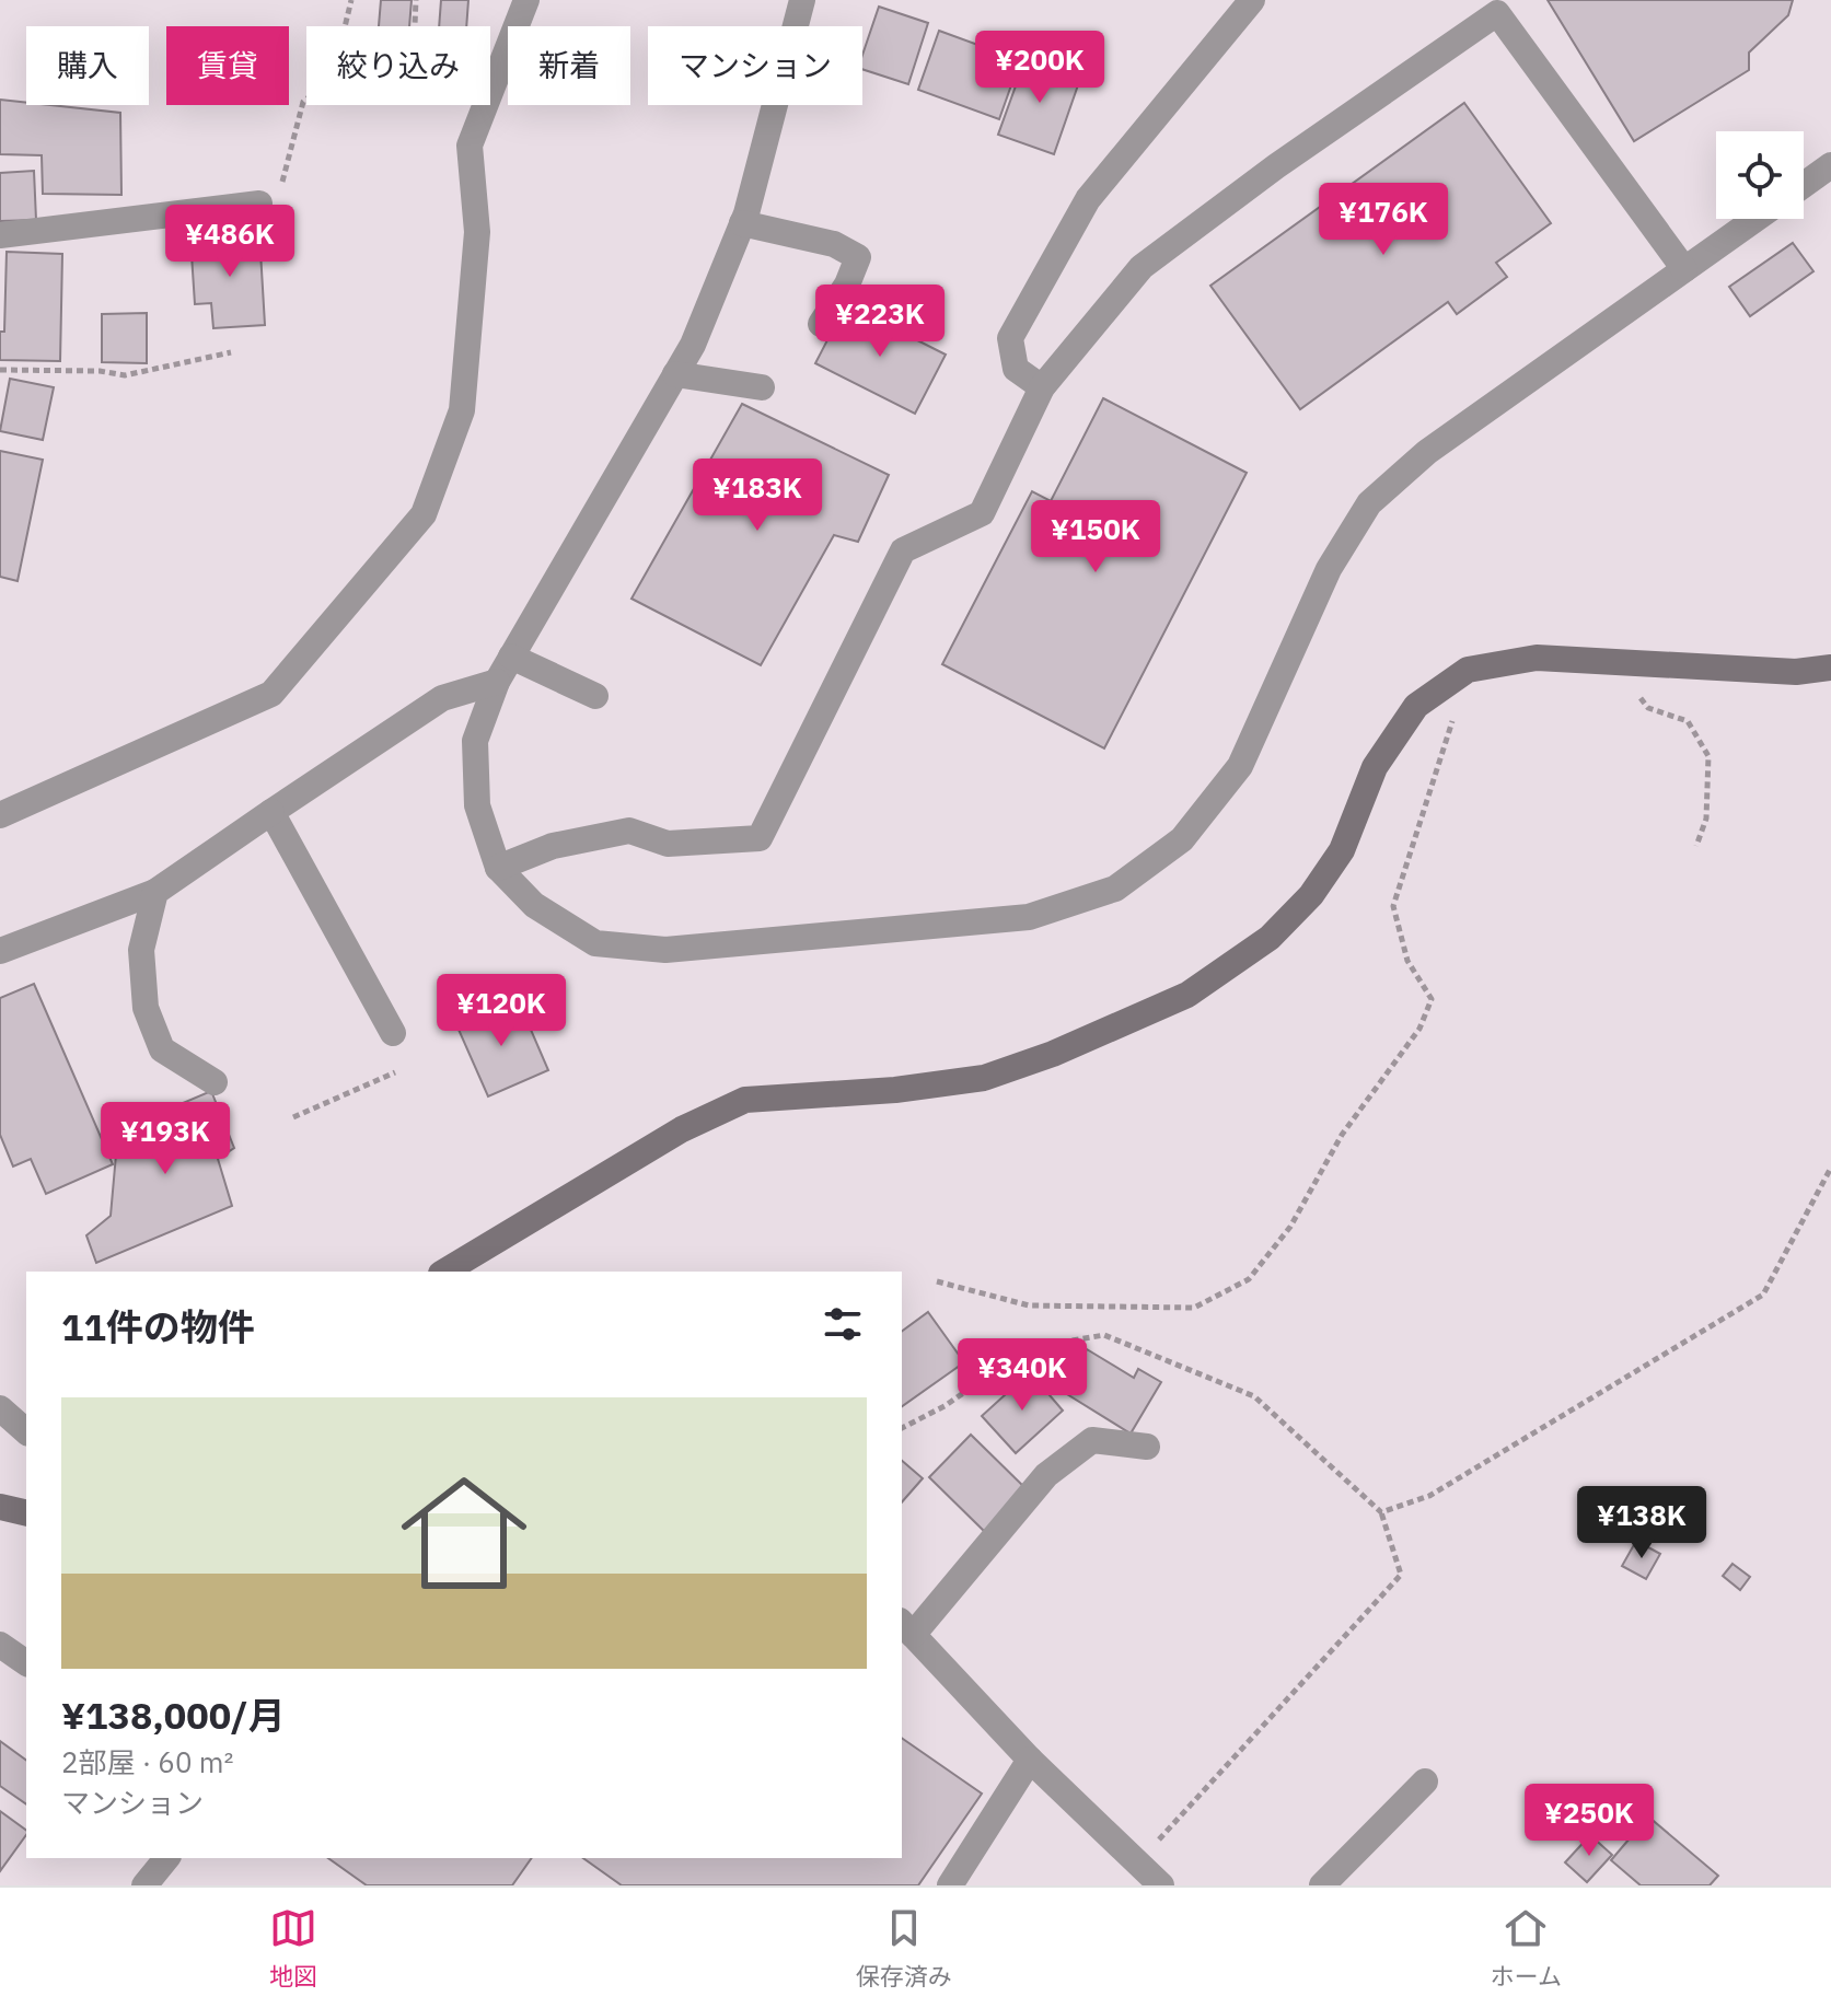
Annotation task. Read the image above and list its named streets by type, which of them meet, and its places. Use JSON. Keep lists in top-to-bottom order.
{
  "page": {
    "chip": [
      "購入",
      "賃貸",
      "絞り込み",
      "新着",
      "マンション"
    ],
    "price": [
      "¥200K",
      "¥176K",
      "¥486K",
      "¥223K",
      "¥183K",
      "¥150K",
      "¥120K",
      "¥193K",
      "¥340K",
      "¥138K",
      "¥250K"
    ],
    "heading": "11件の物件",
    "list": [
      {
        "name": "¥138,000/月",
        "note": "2部屋 · 60 m² · マンション"
      }
    ],
    "tabs": ["地図", "保存済み", "ホーム"]
  }
}
